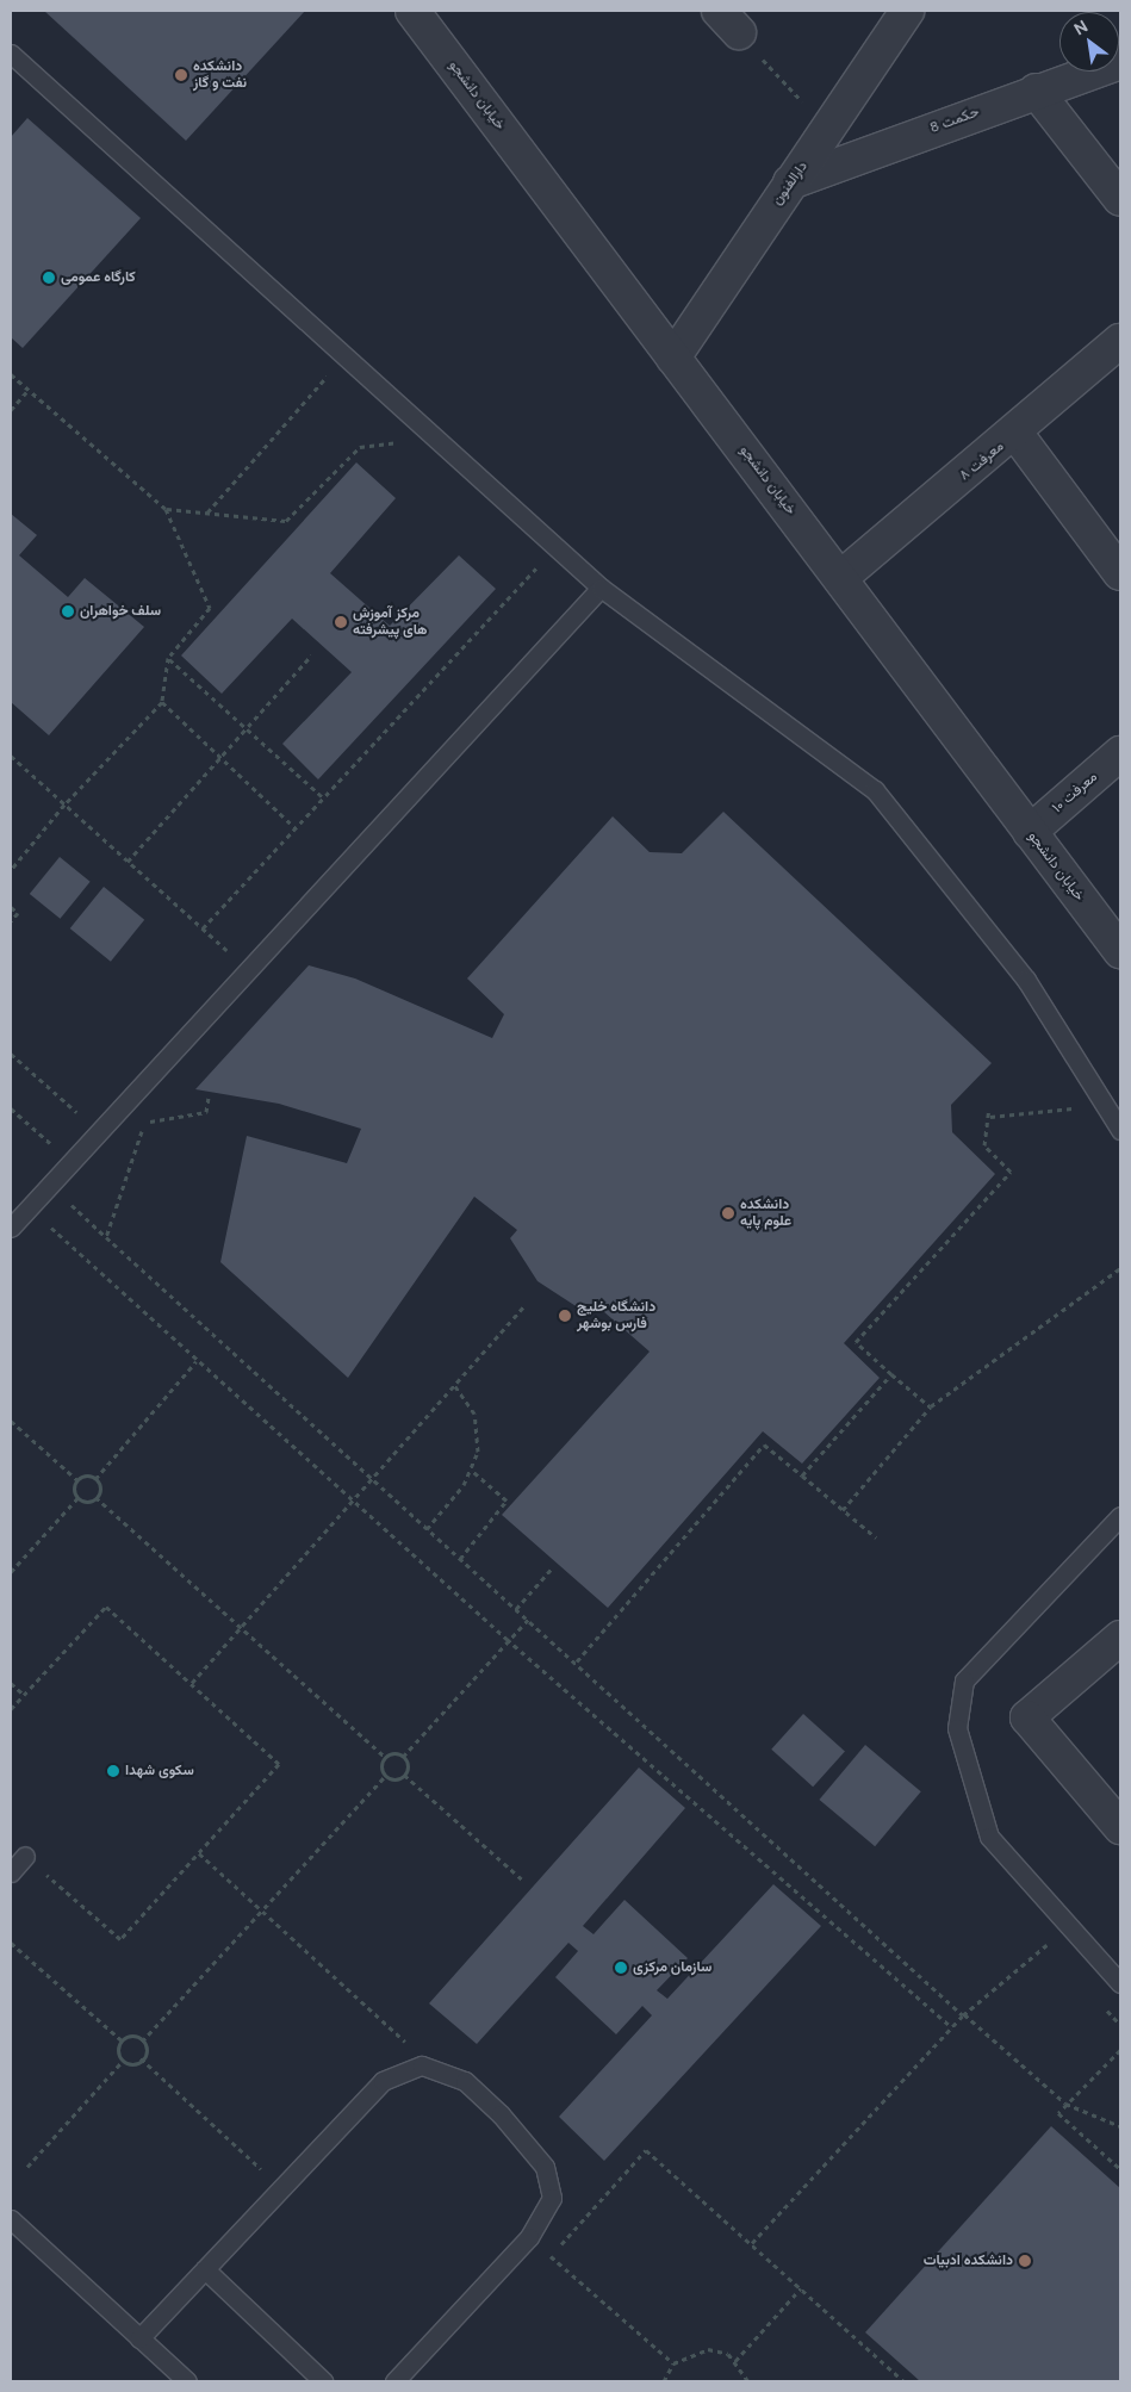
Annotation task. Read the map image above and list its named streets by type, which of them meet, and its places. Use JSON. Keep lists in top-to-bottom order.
{
  "streets": {
    "street": [
      "خیابان دانشجو",
      "حکمت 8",
      "دارالفنون",
      "معرفت ۸",
      "معرفت ۱۰"
    ]
  },
  "crossings": [
    ["خیابان دانشجو", "دارالفنون"],
    ["خیابان دانشجو", "معرفت ۸"],
    ["خیابان دانشجو", "معرفت ۱۰"],
    ["حکمت 8", "دارالفنون"]
  ],
  "places": [
    "دانشکده نفت و گاز",
    "کارگاه عمومی",
    "سلف خواهران",
    "مرکز آموزش های پیشرفته",
    "دانشکده علوم پایه",
    "دانشگاه خلیج فارس بوشهر",
    "سکوی شهدا",
    "سازمان مرکزی",
    "دانشکده ادبیات"
  ],
  "north": "top left"
}
